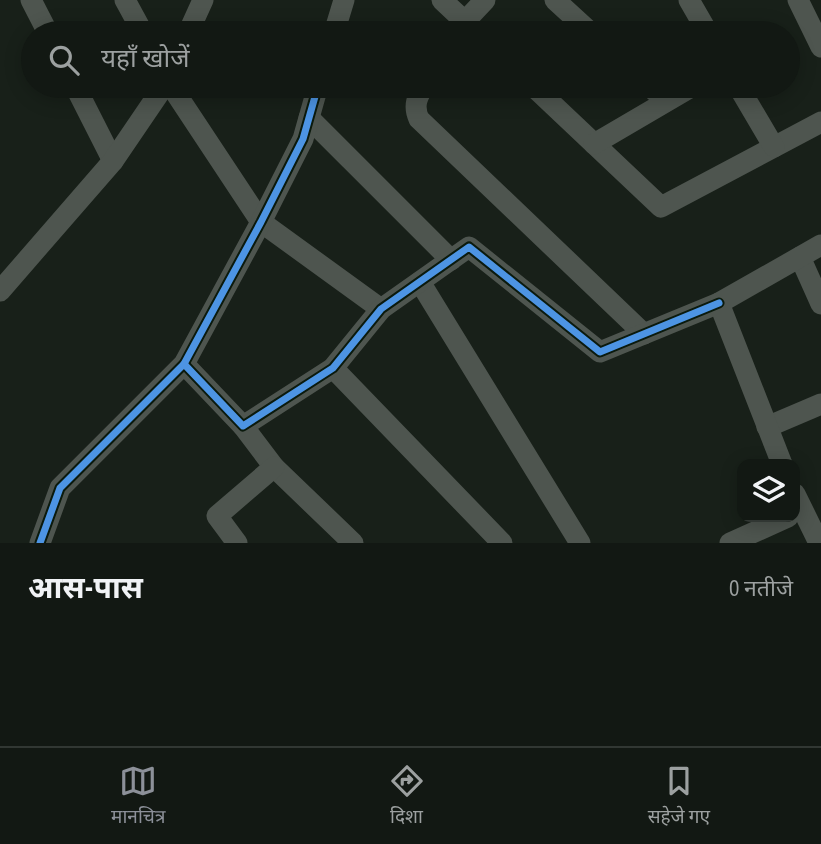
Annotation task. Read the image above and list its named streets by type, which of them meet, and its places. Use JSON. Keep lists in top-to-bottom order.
{
  "page": {
    "search": "यहाँ खोजें",
    "heading": ["आस-पास", "0 नतीजे"],
    "nav": ["मानचित्र", "दिशा", "सहेजे गए"]
  }
}
